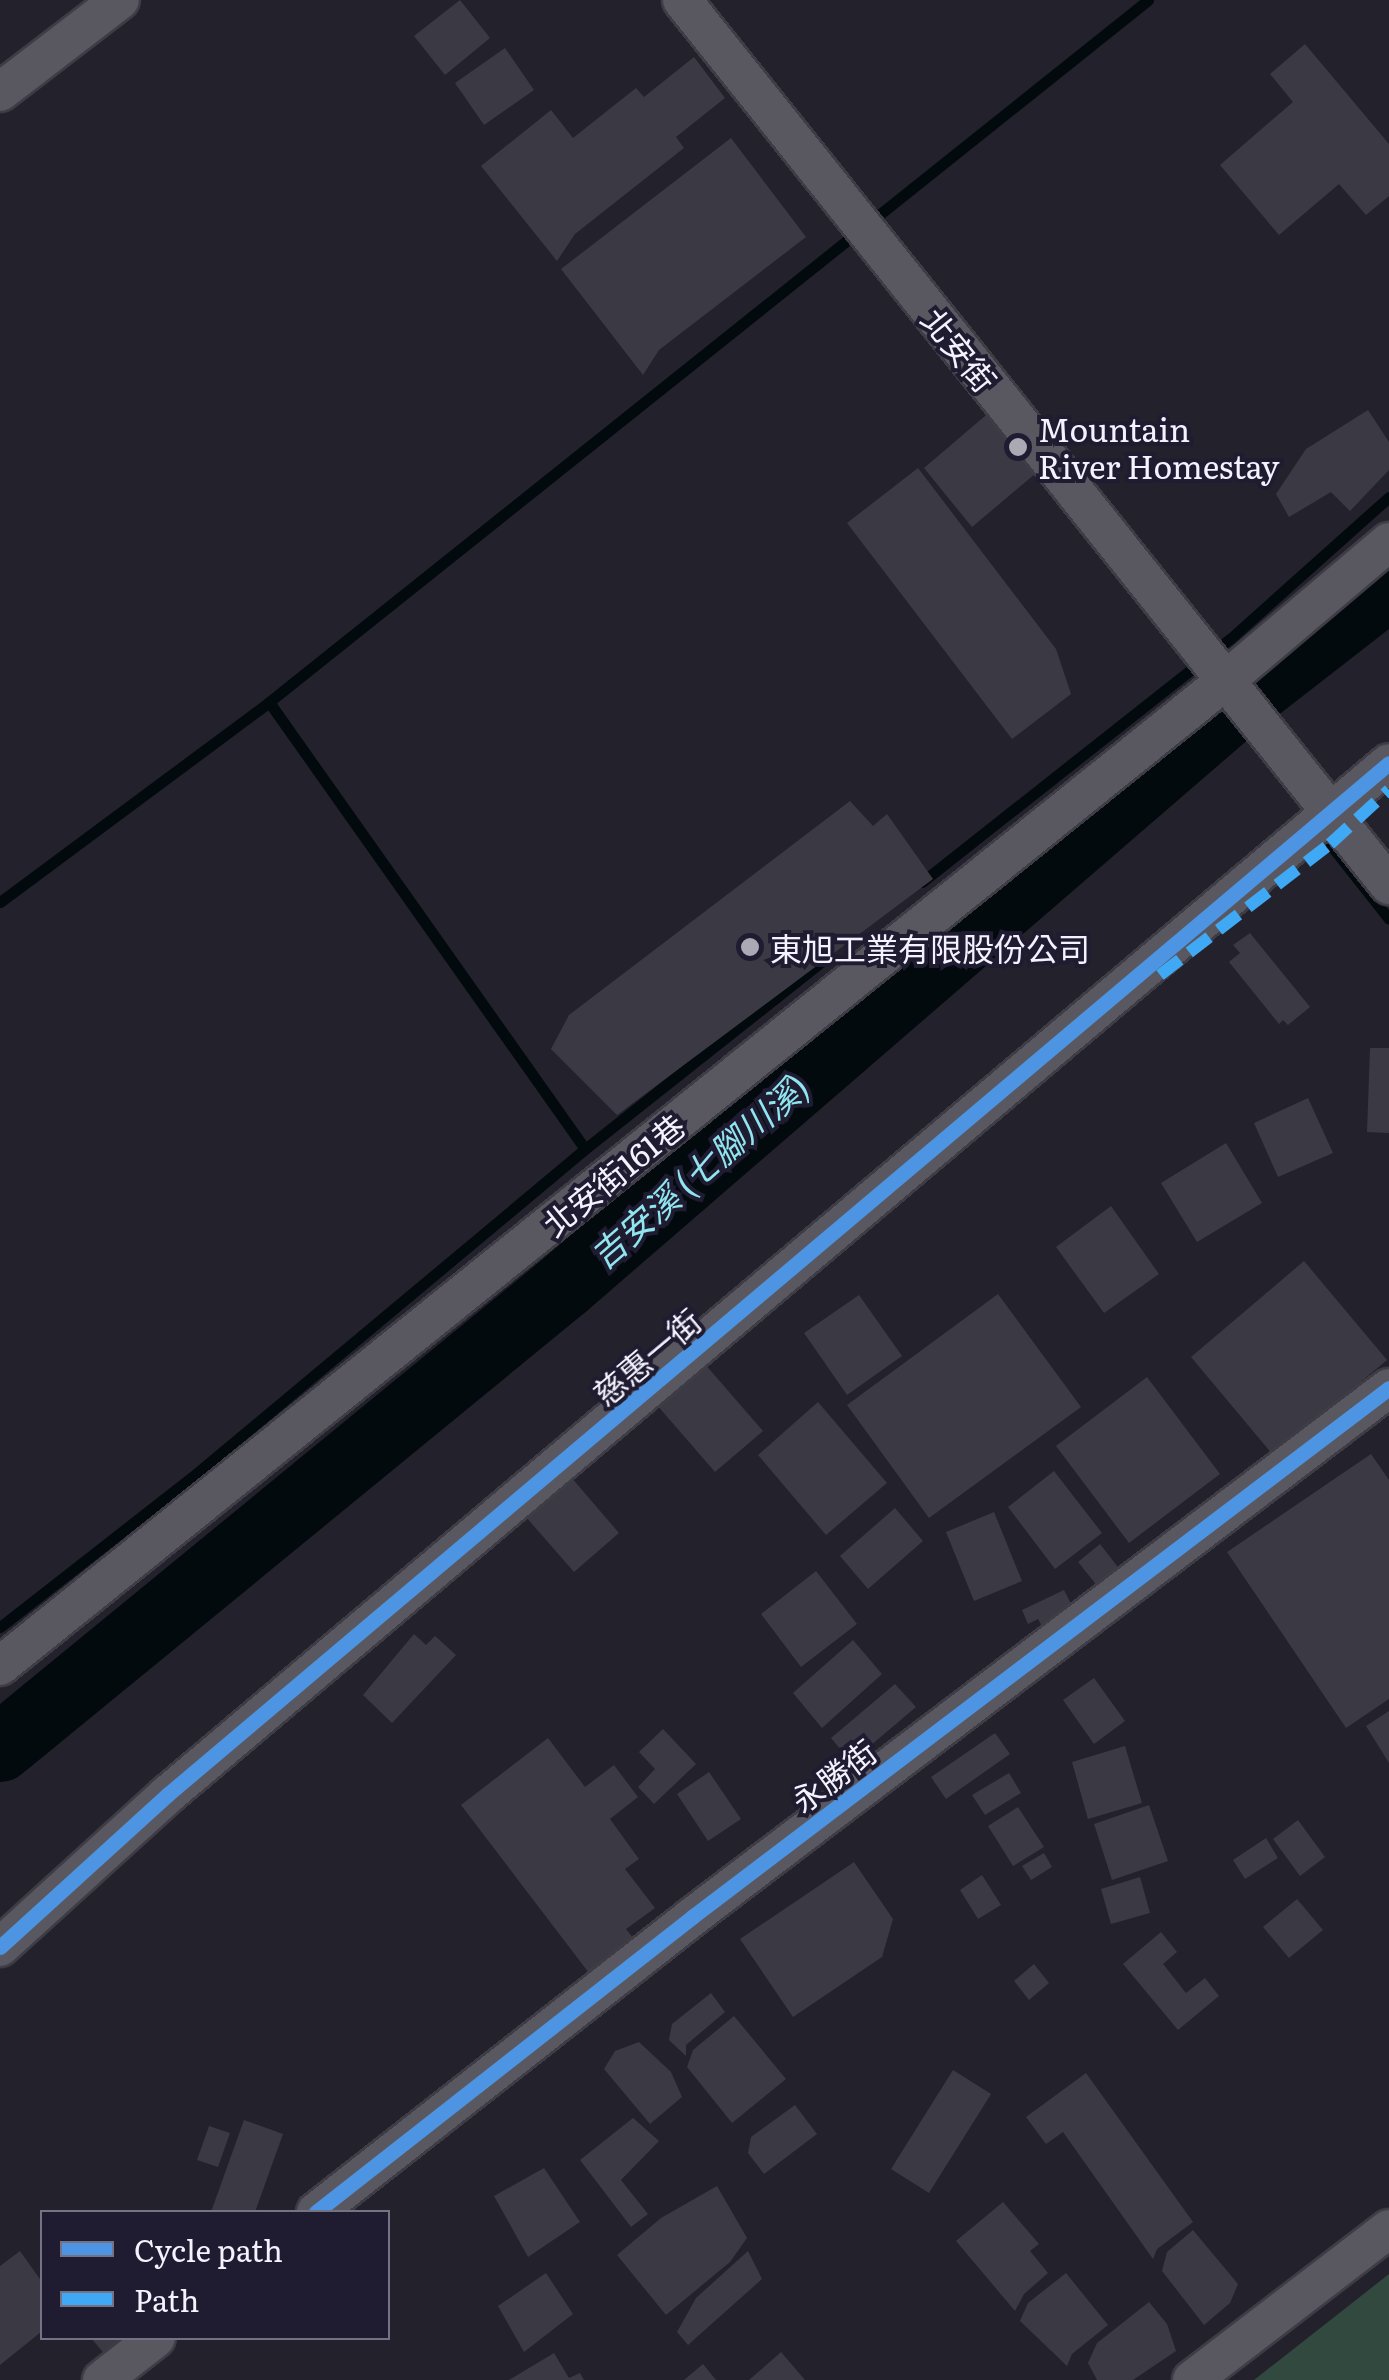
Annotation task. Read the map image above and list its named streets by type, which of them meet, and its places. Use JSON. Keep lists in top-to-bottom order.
{
  "streets": {
    "street": [
      "北安街",
      "北安街161巷",
      "慈惠一街",
      "永勝街"
    ]
  },
  "crossings": [
    ["北安街", "北安街161巷"],
    ["北安街", "慈惠一街"]
  ],
  "water": ["吉安溪 (七腳川溪)"],
  "places": ["Mountain River Homestay", "東旭工業有限股份公司"],
  "legend": ["Cycle path", "Path"]
}
